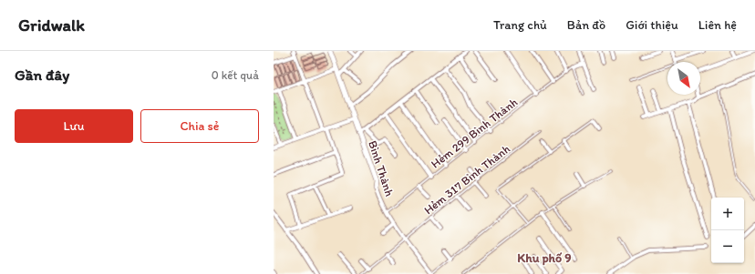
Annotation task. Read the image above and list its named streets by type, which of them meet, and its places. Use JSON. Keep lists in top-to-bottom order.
{
  "streets": {
    "street": ["Bình Thành"],
    "lane": ["Hẻm 299 Bình Thành", "Hẻm 317 Bình Thành"]
  },
  "crossings": [
    ["Hẻm 299 Bình Thành", "Bình Thành"],
    ["Bình Thành", "Hẻm 317 Bình Thành"]
  ],
  "districts": ["Khu phố 9"],
  "north": "bottom right",
  "page": {
    "header": "Gridwalk",
    "nav": [
      "Trang chủ",
      "Bản đồ",
      "Giới thiệu",
      "Liên hệ"
    ],
    "heading": ["Gần đây", "0 kết quả"],
    "buttons": ["Lưu", "Chia sẻ"],
    "map_buttons": ["+", "−"]
  }
}
